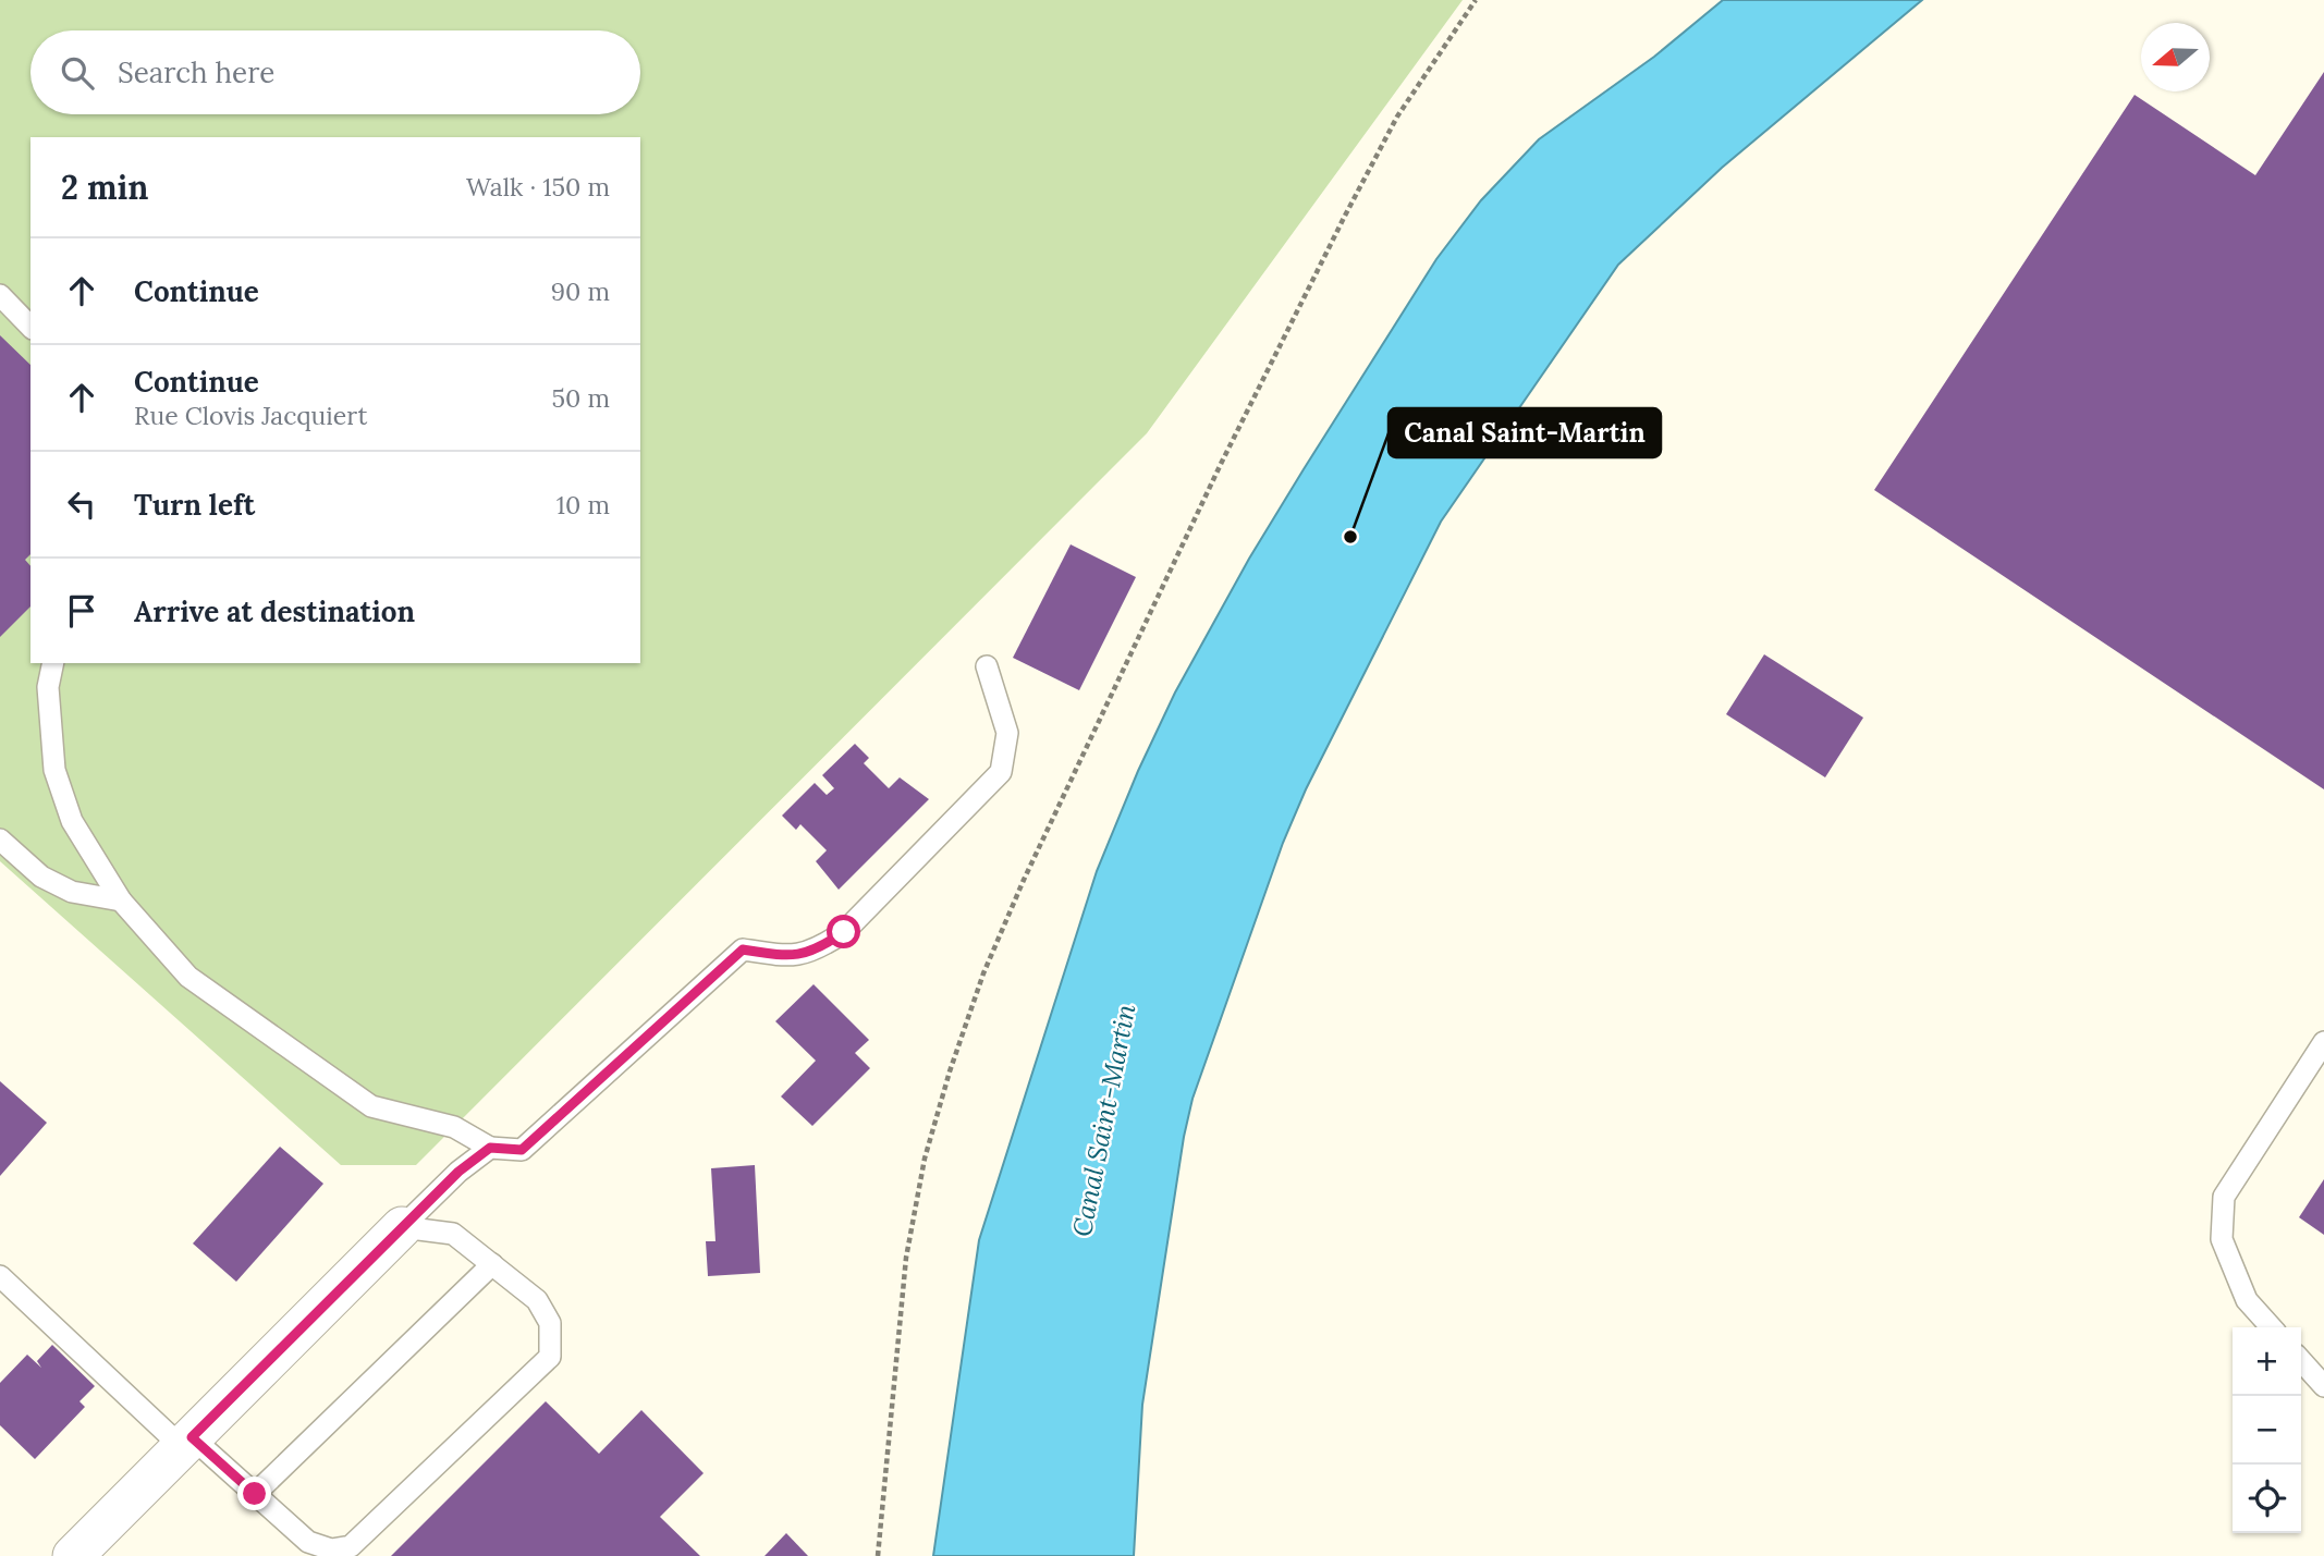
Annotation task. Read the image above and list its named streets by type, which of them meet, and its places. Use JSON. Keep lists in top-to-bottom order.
{
  "water": ["Canal Saint-Martin"],
  "places": ["Canal Saint-Martin"],
  "north": "left",
  "page": {
    "search": "Search here",
    "heading": ["2 min", "Walk · 150 m"],
    "list": [
      ["Continue", "90 m"],
      ["Continue", "Rue Clovis Jacquiert", "50 m"],
      ["Turn left", "10 m"],
      "Arrive at destination"
    ],
    "map_buttons": ["+", "−"]
  }
}
